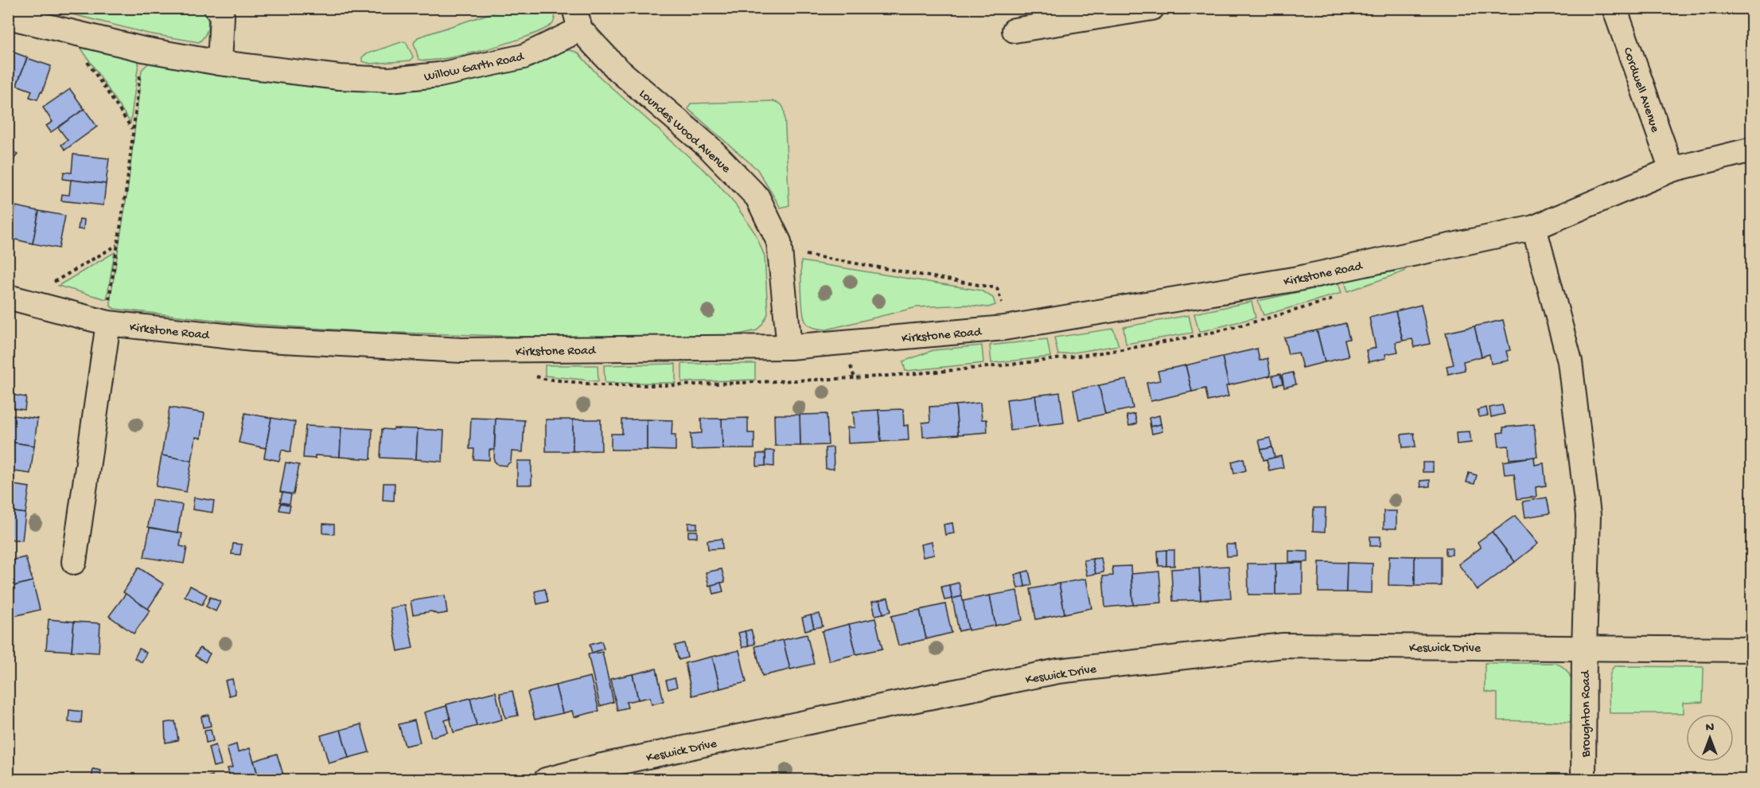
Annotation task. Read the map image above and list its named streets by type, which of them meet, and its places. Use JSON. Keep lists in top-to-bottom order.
{
  "streets": {
    "street": [
      "Willow Garth Road",
      "Cordwell Avenue",
      "Loundes Wood Avenue",
      "Kirkstone Road",
      "Keswick Drive",
      "Broughton Road"
    ]
  },
  "crossings": [
    ["Willow Garth Road", "Loundes Wood Avenue"],
    ["Cordwell Avenue", "Kirkstone Road"],
    ["Loundes Wood Avenue", "Kirkstone Road"],
    ["Keswick Drive", "Broughton Road"]
  ],
  "north": "top"
}
